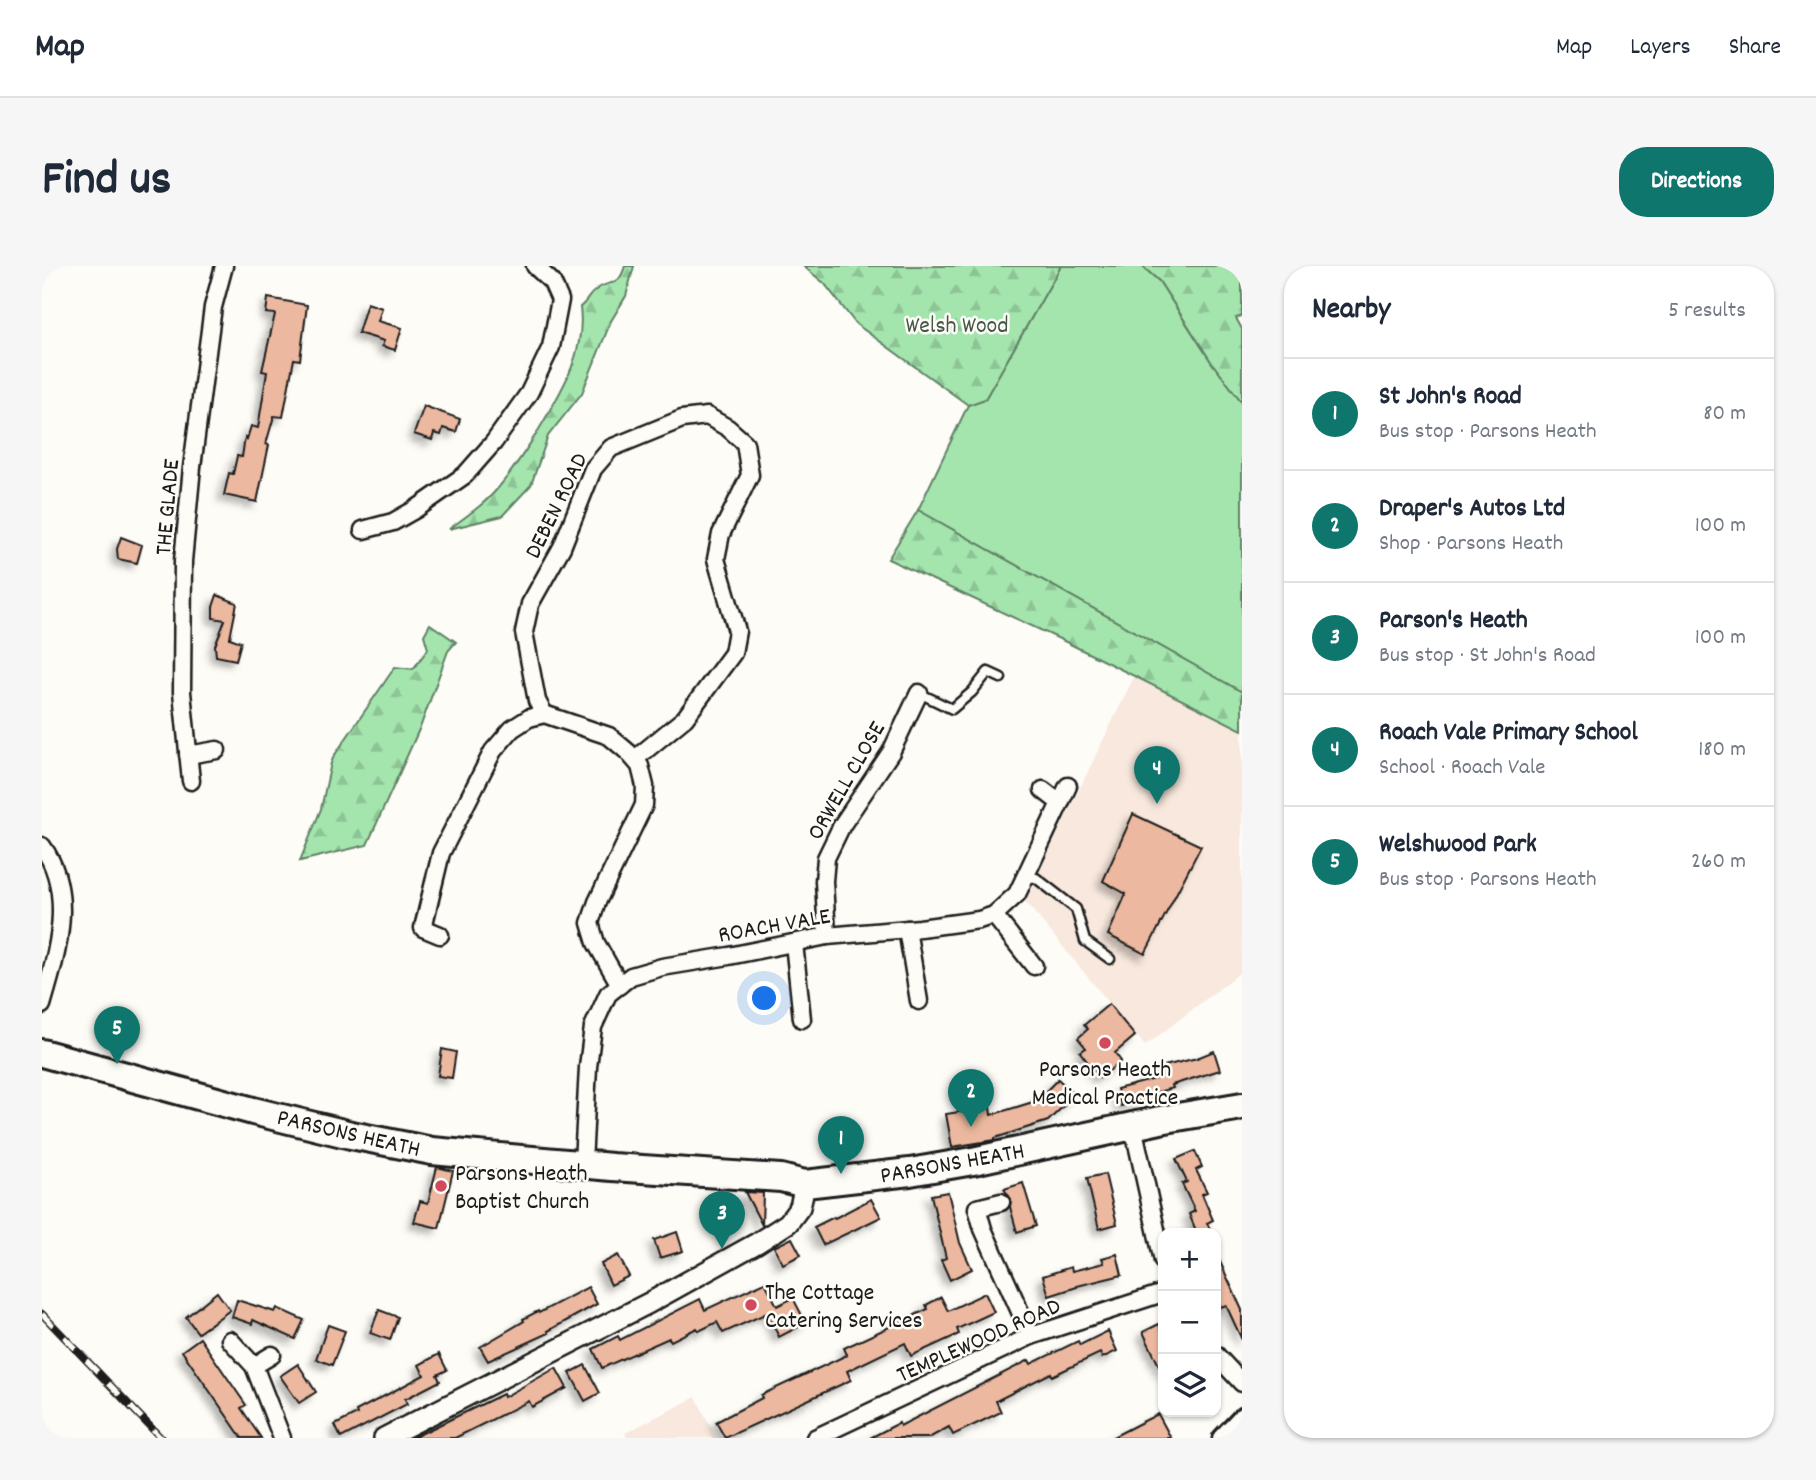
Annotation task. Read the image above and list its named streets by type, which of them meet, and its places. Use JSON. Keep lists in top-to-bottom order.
{
  "streets": {
    "main road": ["PARSONS HEATH"],
    "street": [
      "DEBEN ROAD",
      "THE GLADE",
      "ORWELL CLOSE",
      "ROACH VALE",
      "TEMPLEWOOD ROAD"
    ]
  },
  "crossings": [
    ["ORWELL CLOSE", "ROACH VALE"],
    ["ROACH VALE", "PARSONS HEATH"]
  ],
  "parks": ["Welsh Wood"],
  "places": ["Parsons Heath Medical Practice", "Parsons Heath Baptist Church", "The Cottage Catering Services"],
  "page": {
    "header": "Map",
    "nav": ["Map", "Layers", "Share"],
    "title": "Find us",
    "buttons": "Directions",
    "heading": ["Nearby", "5 results"],
    "list": [
      {
        "mark": "1",
        "name": "St John's Road",
        "note": "Bus stop · Parsons Heath",
        "value": "80 m"
      },
      {
        "mark": "2",
        "name": "Draper's Autos Ltd",
        "note": "Shop · Parsons Heath",
        "value": "100 m"
      },
      {
        "mark": "3",
        "name": "Parson's Heath",
        "note": "Bus stop · St John's Road",
        "value": "100 m"
      },
      {
        "mark": "4",
        "name": "Roach Vale Primary School",
        "note": "School · Roach Vale",
        "value": "180 m"
      },
      {
        "mark": "5",
        "name": "Welshwood Park",
        "note": "Bus stop · Parsons Heath",
        "value": "260 m"
      }
    ],
    "pins": [
      "4",
      "5",
      "2",
      "1",
      "3"
    ],
    "map_buttons": ["+", "−"]
  }
}
